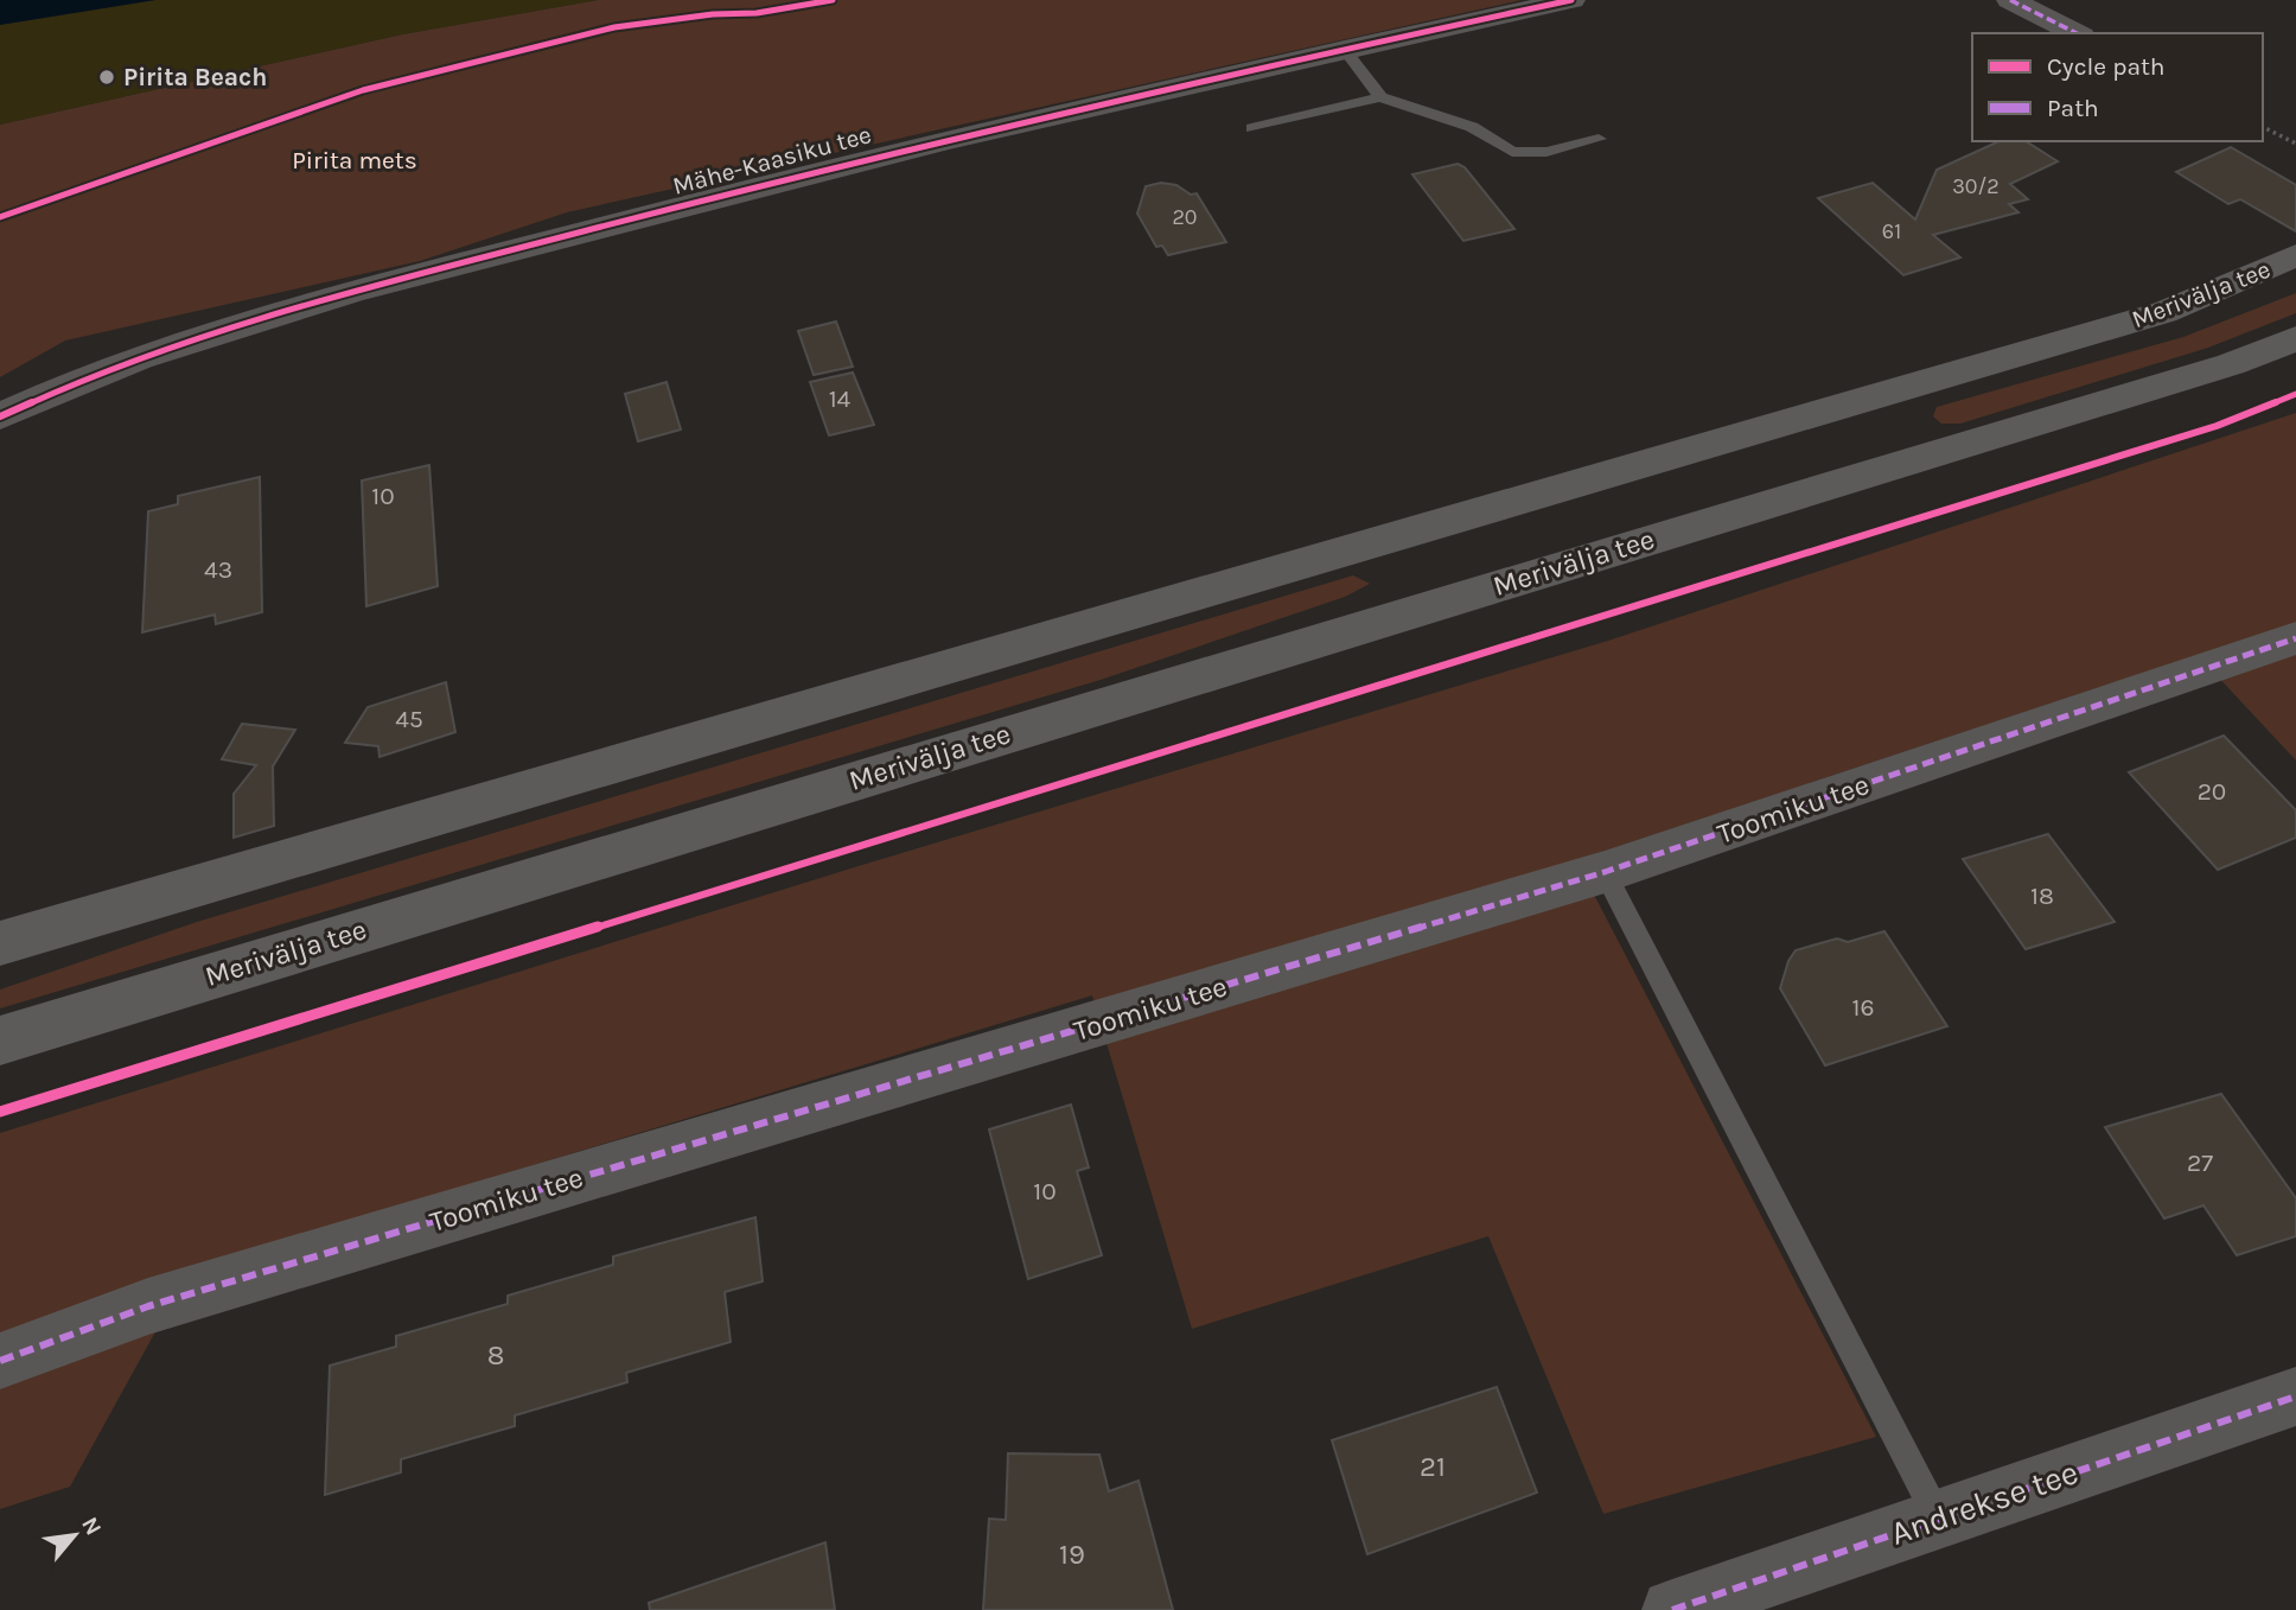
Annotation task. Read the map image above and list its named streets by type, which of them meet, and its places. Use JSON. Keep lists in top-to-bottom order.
{
  "streets": {
    "main road": ["Merivälja tee"],
    "street": ["Mähe-Kaasiku tee", "Toomiku tee", "Andrekse tee"]
  },
  "parks": ["Pirita mets"],
  "places": ["Pirita Beach"],
  "house_numbers": [
    "30/2",
    "20",
    "61",
    "14",
    "10",
    "43",
    "45",
    "20",
    "18",
    "16",
    "27",
    "10",
    "8",
    "21",
    "19"
  ],
  "legend": ["Cycle path", "Path"],
  "north": "top right"
}
